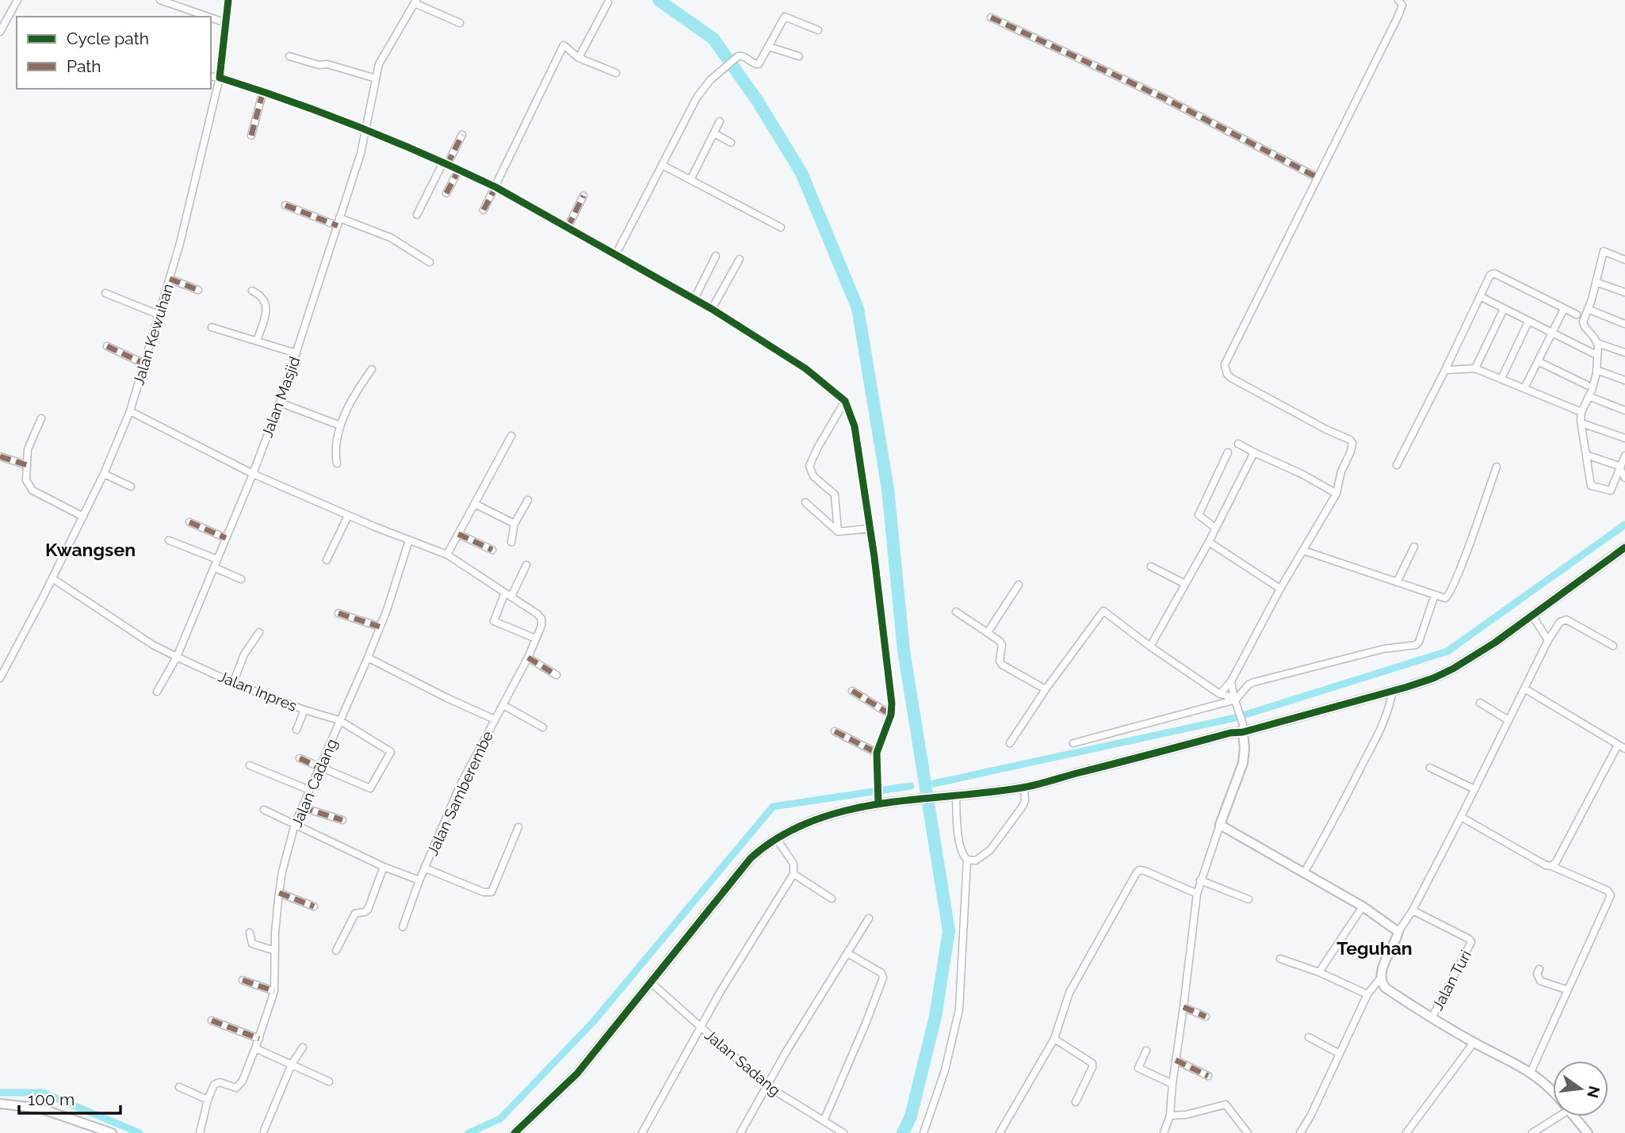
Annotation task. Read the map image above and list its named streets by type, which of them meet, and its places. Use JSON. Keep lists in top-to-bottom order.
{
  "streets": {
    "street": [
      "Jalan Kewuhan",
      "Jalan Masjid",
      "Jalan Inpres",
      "Jalan Cadang",
      "Jalan Samberembe",
      "Jalan Turi",
      "Jalan Sadang"
    ]
  },
  "crossings": [
    ["Jalan Kewuhan", "Jalan Inpres"],
    ["Jalan Kewuhan", "Jalan Samberembe"],
    ["Jalan Masjid", "Jalan Inpres"],
    ["Jalan Masjid", "Jalan Samberembe"],
    ["Jalan Inpres", "Jalan Cadang"],
    ["Jalan Cadang", "Jalan Samberembe"]
  ],
  "districts": ["Kwangsen", "Teguhan"],
  "legend": ["Cycle path", "Path"],
  "scale_bar": "100 m",
  "north": "right"
}
